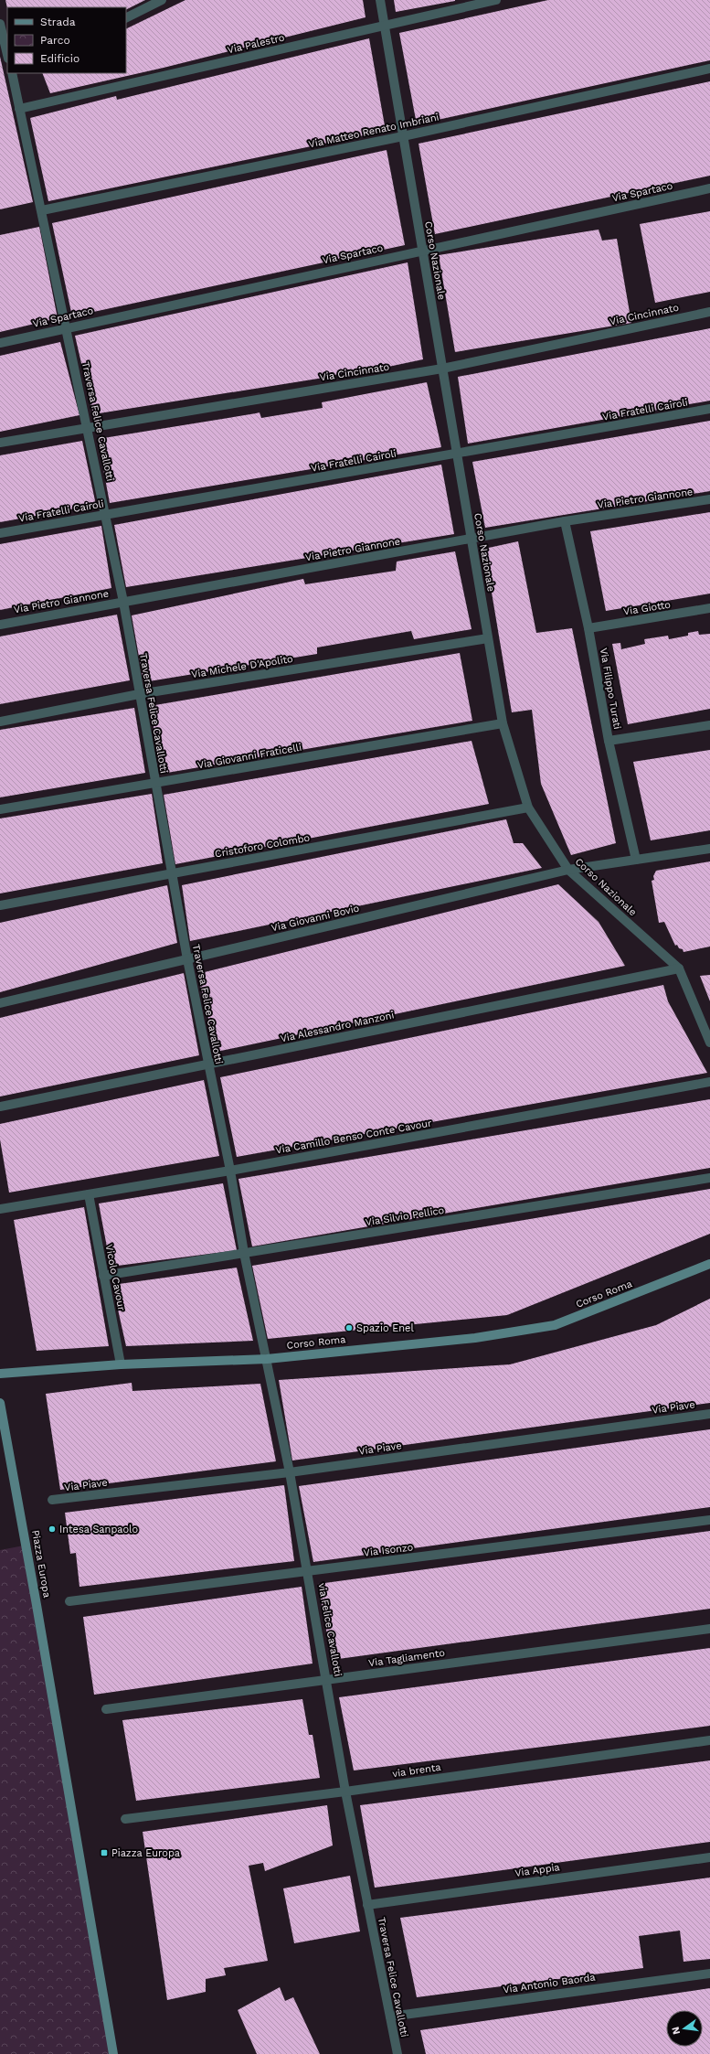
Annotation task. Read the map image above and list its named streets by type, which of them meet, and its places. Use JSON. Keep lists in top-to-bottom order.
{
  "streets": {
    "main road": ["Corso Roma", "Piazza Europa"],
    "street": [
      "Via Palestro",
      "Via Matteo Renato Imbriani",
      "Via Spartaco",
      "Corso Nazionale",
      "Via Cincinnato",
      "Via Fratelli Cairoli",
      "Traversa Felice Cavallotti",
      "Via Pietro Giannone",
      "Via Giotto",
      "Via Michele D'Apolito",
      "Via Filippo Turati",
      "Via Giovanni Fraticelli",
      "Cristoforo Colombo",
      "Via Giovanni Bovio",
      "Via Alessandro Manzoni",
      "Via Camillo Benso Conte Cavour",
      "Via Silvio Pellico",
      "Vicolo Cavour",
      "Via Piave",
      "Via Isonzo",
      "via Felice Cavallotti",
      "Via Tagliamento",
      "via brenta",
      "Via Appia",
      "Via Antonio Baorda"
    ]
  },
  "crossings": [
    ["Via Palestro", "Corso Nazionale"],
    ["Via Palestro", "Traversa Felice Cavallotti"],
    ["Via Matteo Renato Imbriani", "Corso Nazionale"],
    ["Via Matteo Renato Imbriani", "Traversa Felice Cavallotti"],
    ["Via Spartaco", "Corso Nazionale"],
    ["Via Spartaco", "Traversa Felice Cavallotti"],
    ["Corso Nazionale", "Via Cincinnato"],
    ["Corso Nazionale", "Via Fratelli Cairoli"],
    ["Corso Nazionale", "Via Pietro Giannone"],
    ["Corso Nazionale", "Via Michele D'Apolito"],
    ["Corso Nazionale", "Via Giovanni Fraticelli"],
    ["Corso Nazionale", "Cristoforo Colombo"],
    ["Corso Nazionale", "Via Giovanni Bovio"],
    ["Corso Nazionale", "Via Alessandro Manzoni"],
    ["Via Cincinnato", "Traversa Felice Cavallotti"],
    ["Via Fratelli Cairoli", "Traversa Felice Cavallotti"],
    ["Traversa Felice Cavallotti", "Via Pietro Giannone"],
    ["Traversa Felice Cavallotti", "Via Michele D'Apolito"],
    ["Traversa Felice Cavallotti", "Via Giovanni Fraticelli"],
    ["Traversa Felice Cavallotti", "Cristoforo Colombo"],
    ["Traversa Felice Cavallotti", "Via Giovanni Bovio"],
    ["Traversa Felice Cavallotti", "Via Alessandro Manzoni"],
    ["Traversa Felice Cavallotti", "Via Camillo Benso Conte Cavour"],
    ["Traversa Felice Cavallotti", "Via Silvio Pellico"],
    ["Traversa Felice Cavallotti", "Corso Roma"],
    ["Traversa Felice Cavallotti", "via Felice Cavallotti"],
    ["Traversa Felice Cavallotti", "Via Appia"],
    ["Traversa Felice Cavallotti", "Via Antonio Baorda"],
    ["Via Pietro Giannone", "Via Filippo Turati"],
    ["Via Giotto", "Via Filippo Turati"],
    ["Via Filippo Turati", "Via Giovanni Bovio"],
    ["Via Camillo Benso Conte Cavour", "Vicolo Cavour"],
    ["Via Silvio Pellico", "Vicolo Cavour"],
    ["Vicolo Cavour", "Corso Roma"],
    ["Corso Roma", "via Felice Cavallotti"],
    ["Via Piave", "via Felice Cavallotti"],
    ["Via Isonzo", "via Felice Cavallotti"],
    ["via Felice Cavallotti", "Via Tagliamento"],
    ["via Felice Cavallotti", "via brenta"],
    ["via Felice Cavallotti", "Via Appia"]
  ],
  "places": {
    "other": ["Spazio Enel", "Intesa Sanpaolo"],
    "transit": ["Piazza Europa"]
  },
  "legend": ["Strada", "Parco", "Edificio"],
  "north": "left"
}
